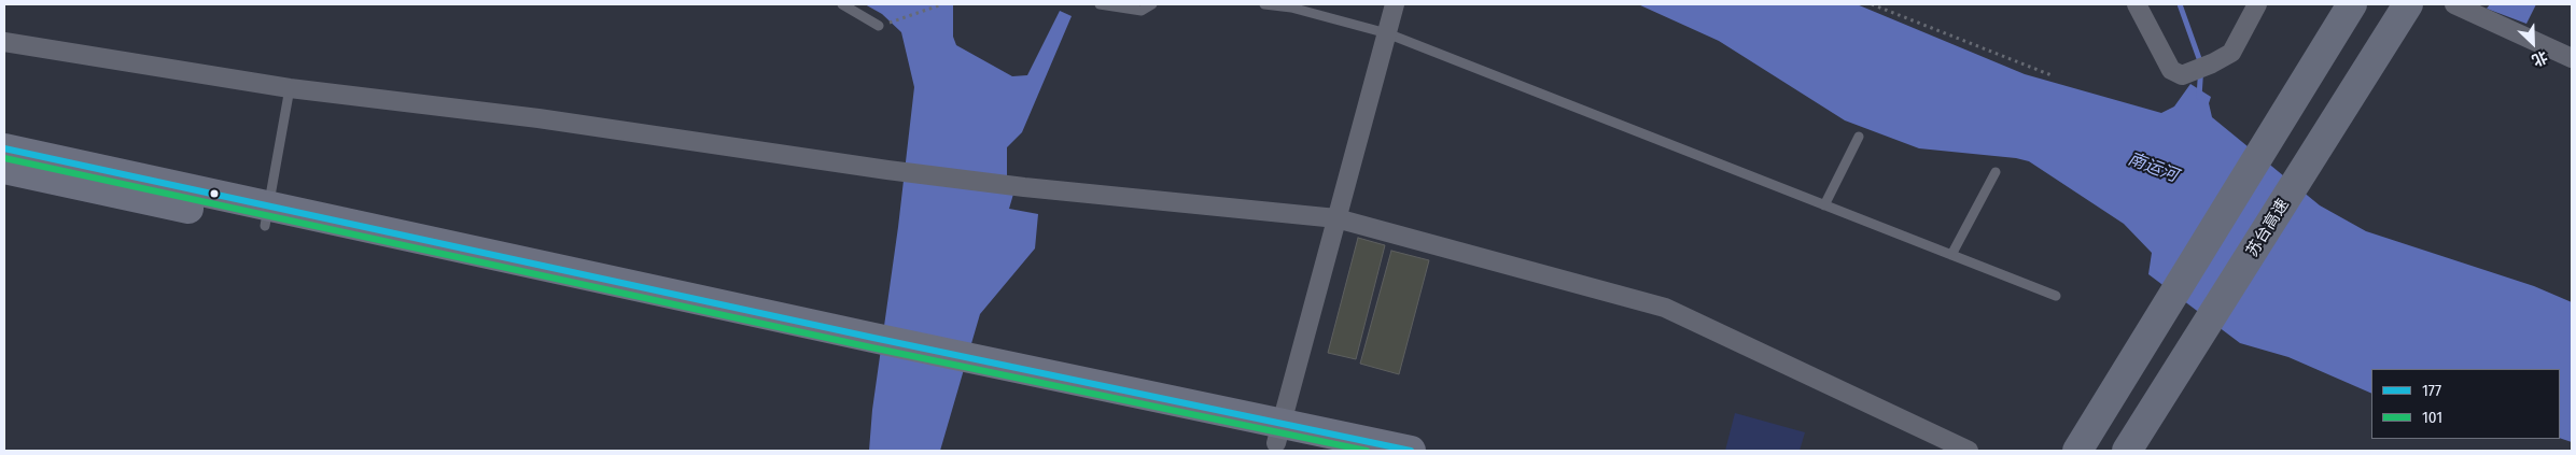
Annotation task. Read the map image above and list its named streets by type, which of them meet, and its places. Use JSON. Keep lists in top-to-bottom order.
{
  "streets": {
    "highway": ["苏台高速"]
  },
  "water": ["南运河"],
  "lines": ["transit line 177", "transit line 101"],
  "legend": ["177", "101"],
  "north": "bottom right"
}
